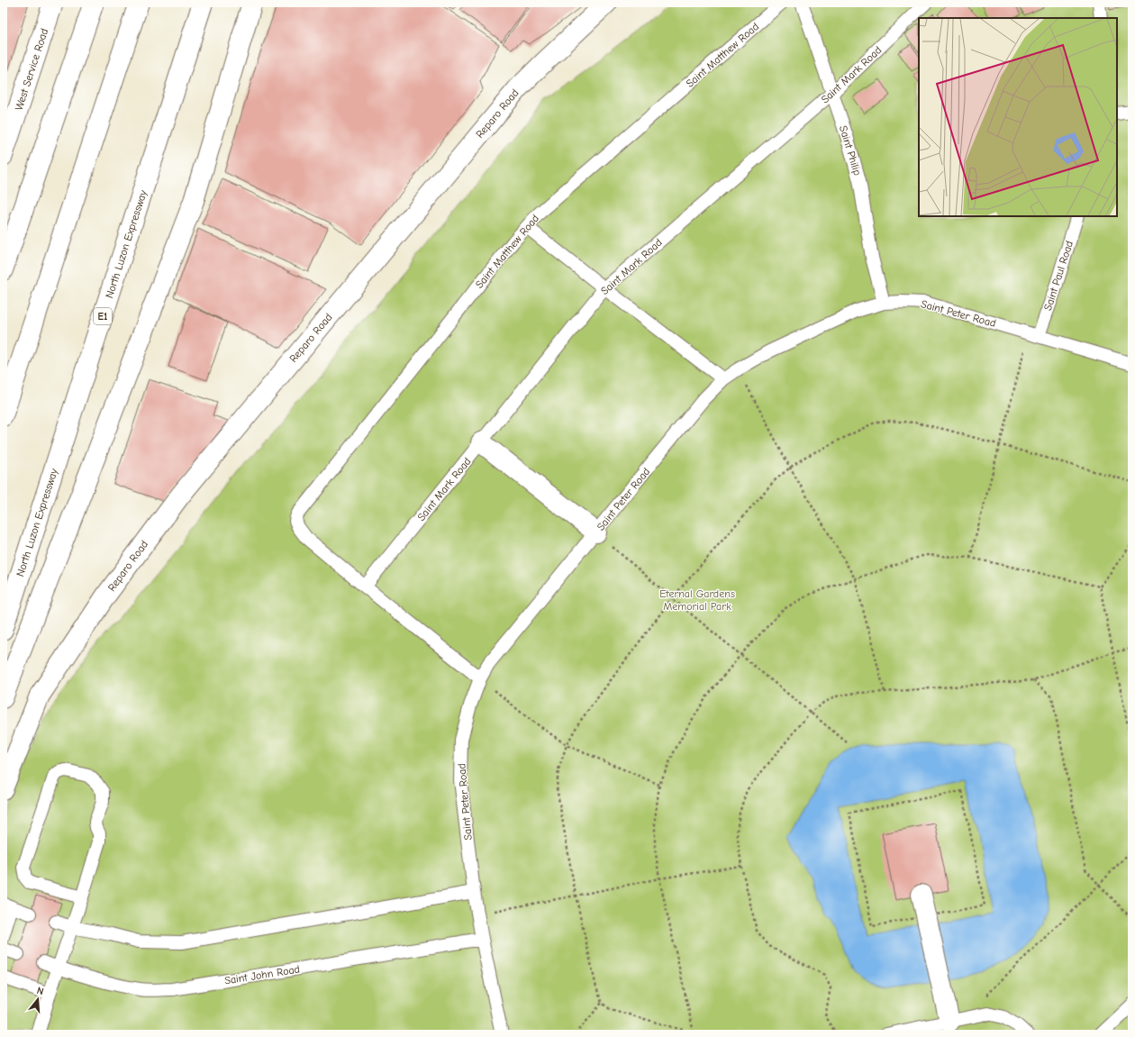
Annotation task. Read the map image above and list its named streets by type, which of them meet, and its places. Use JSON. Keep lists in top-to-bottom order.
{
  "streets": {
    "main road": [
      "West Service Road",
      "Reparo Road",
      "North Luzon Expressway",
      "E1"
    ],
    "lane": [
      "Saint Matthew Road",
      "Saint Mark Road",
      "Saint Philip",
      "Saint Paul Road",
      "Saint Peter Road",
      "Saint John Road"
    ]
  },
  "crossings": [
    ["Saint Matthew Road", "Saint Mark Road"],
    ["Saint Mark Road", "Saint Philip"],
    ["Saint Philip", "Saint Peter Road"],
    ["Saint Paul Road", "Saint Peter Road"],
    ["Saint Peter Road", "Saint John Road"]
  ],
  "parks": ["Eternal Gardens Memorial Park"],
  "north": "top"
}
